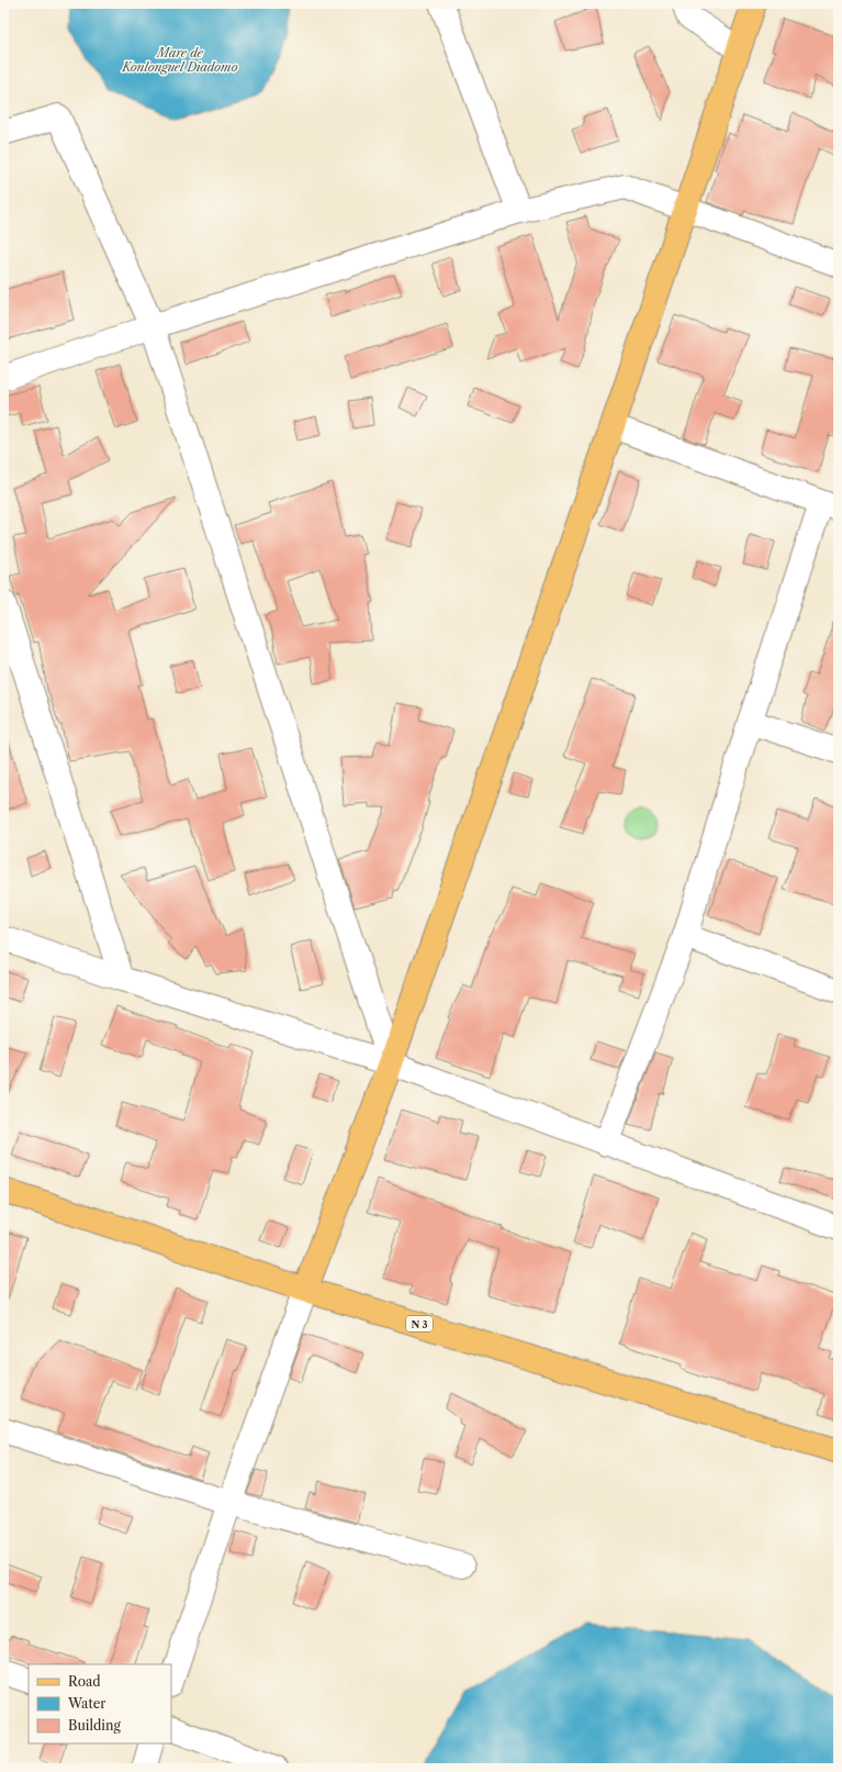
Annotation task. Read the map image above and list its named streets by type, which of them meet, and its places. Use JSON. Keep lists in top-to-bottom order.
{
  "streets": {
    "main road": ["N 3"]
  },
  "water": ["Mare de Konlonguel Diadomo"],
  "legend": ["Road", "Water", "Building"]
}
